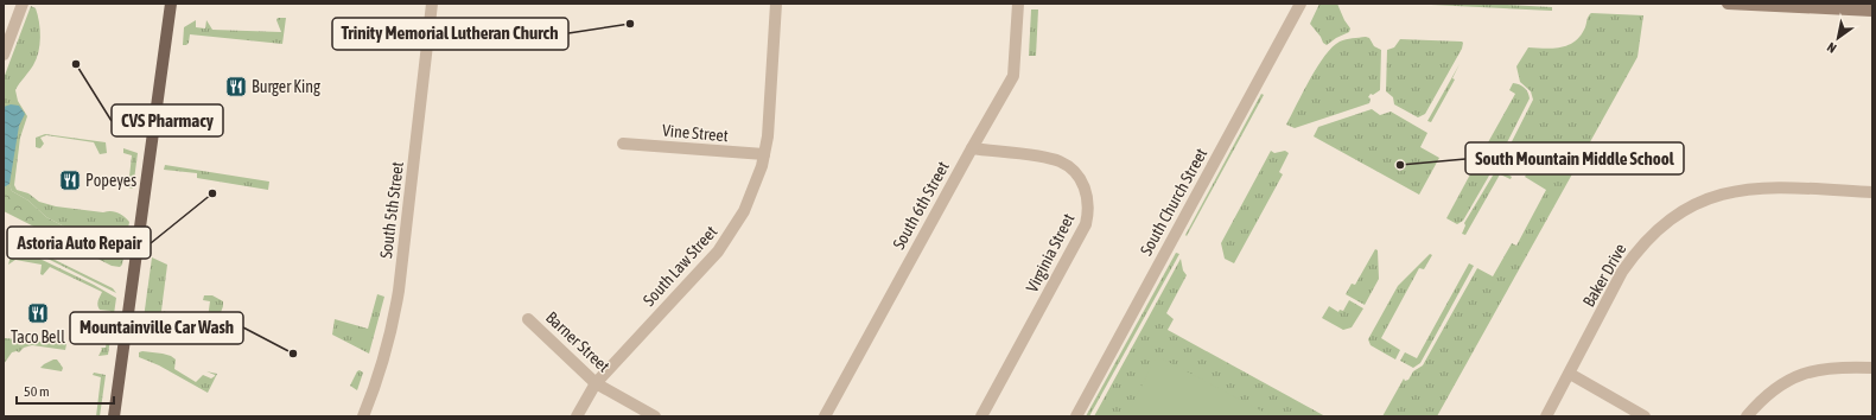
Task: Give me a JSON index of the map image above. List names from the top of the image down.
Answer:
{
  "streets": {
    "street": [
      "Vine Street",
      "South Church Street",
      "South 6th Street",
      "South 5th Street",
      "Virginia Street",
      "South Law Street",
      "Baker Drive",
      "Barner Street"
    ]
  },
  "crossings": [
    ["Vine Street", "South Law Street"],
    ["South 6th Street", "Virginia Street"],
    ["South Law Street", "Barner Street"]
  ],
  "places": {
    "other": [
      "Trinity Memorial Lutheran Church",
      "CVS Pharmacy",
      "South Mountain Middle School",
      "Astoria Auto Repair",
      "Mountainville Car Wash"
    ],
    "restaurant": ["Burger King", "Popeyes", "Taco Bell"]
  },
  "scale_bar": "50 m",
  "north": "bottom left"
}
